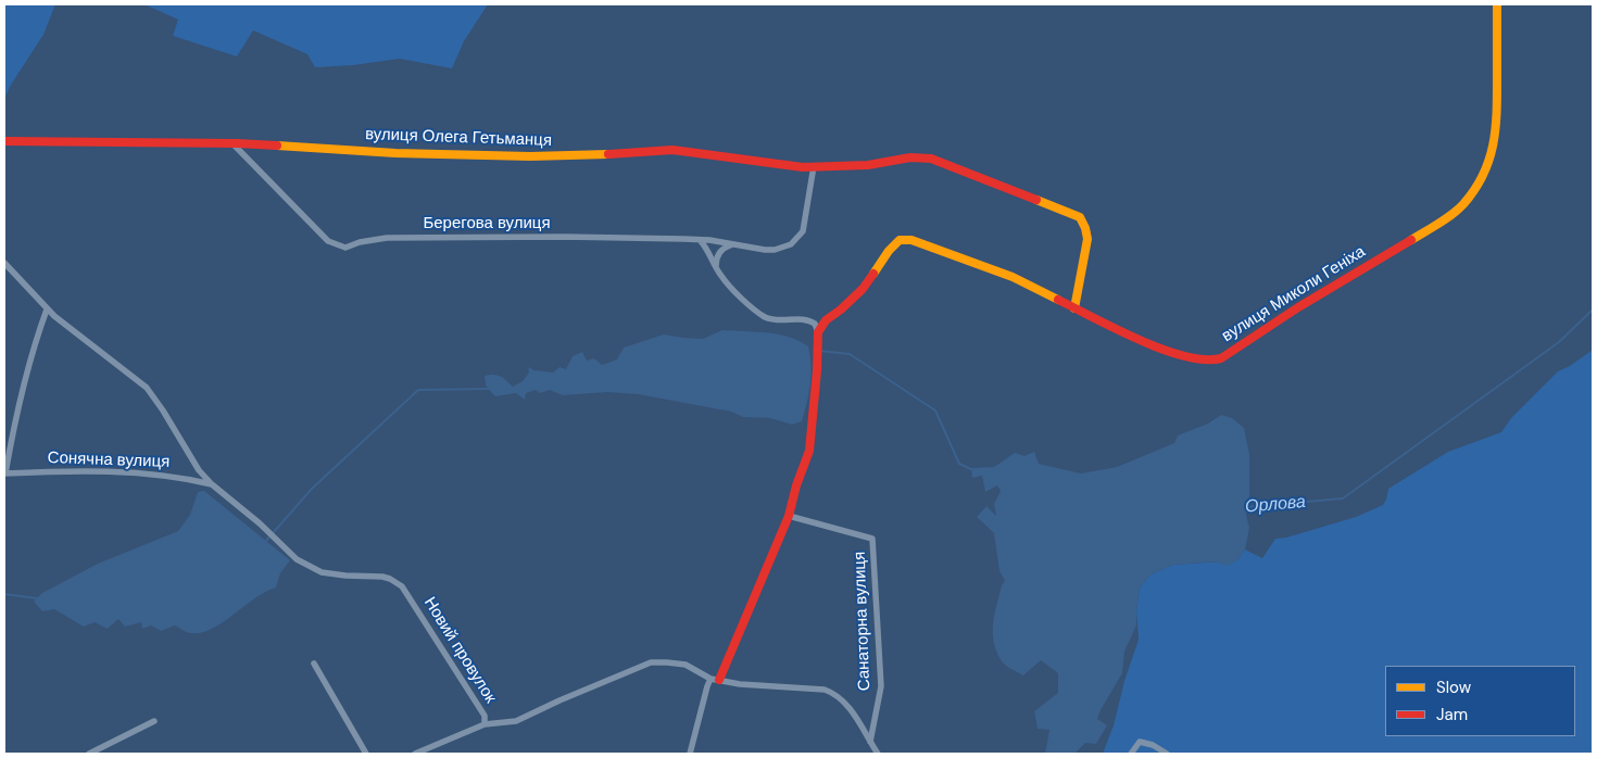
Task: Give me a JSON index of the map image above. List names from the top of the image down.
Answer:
{
  "streets": {
    "street": [
      "вулиця Олега Гетьманця",
      "Берегова вулиця",
      "вулиця Миколи Геніха",
      "Сонячна вулиця",
      "Санаторна вулиця",
      "Новий провулок"
    ]
  },
  "crossings": [
    ["вулиця Олега Гетьманця", "Берегова вулиця"],
    ["вулиця Олега Гетьманця", "вулиця Миколи Геніха"],
    ["Сонячна вулиця", "Новий провулок"]
  ],
  "water": ["Орлова"],
  "legend": ["Slow", "Jam"]
}
